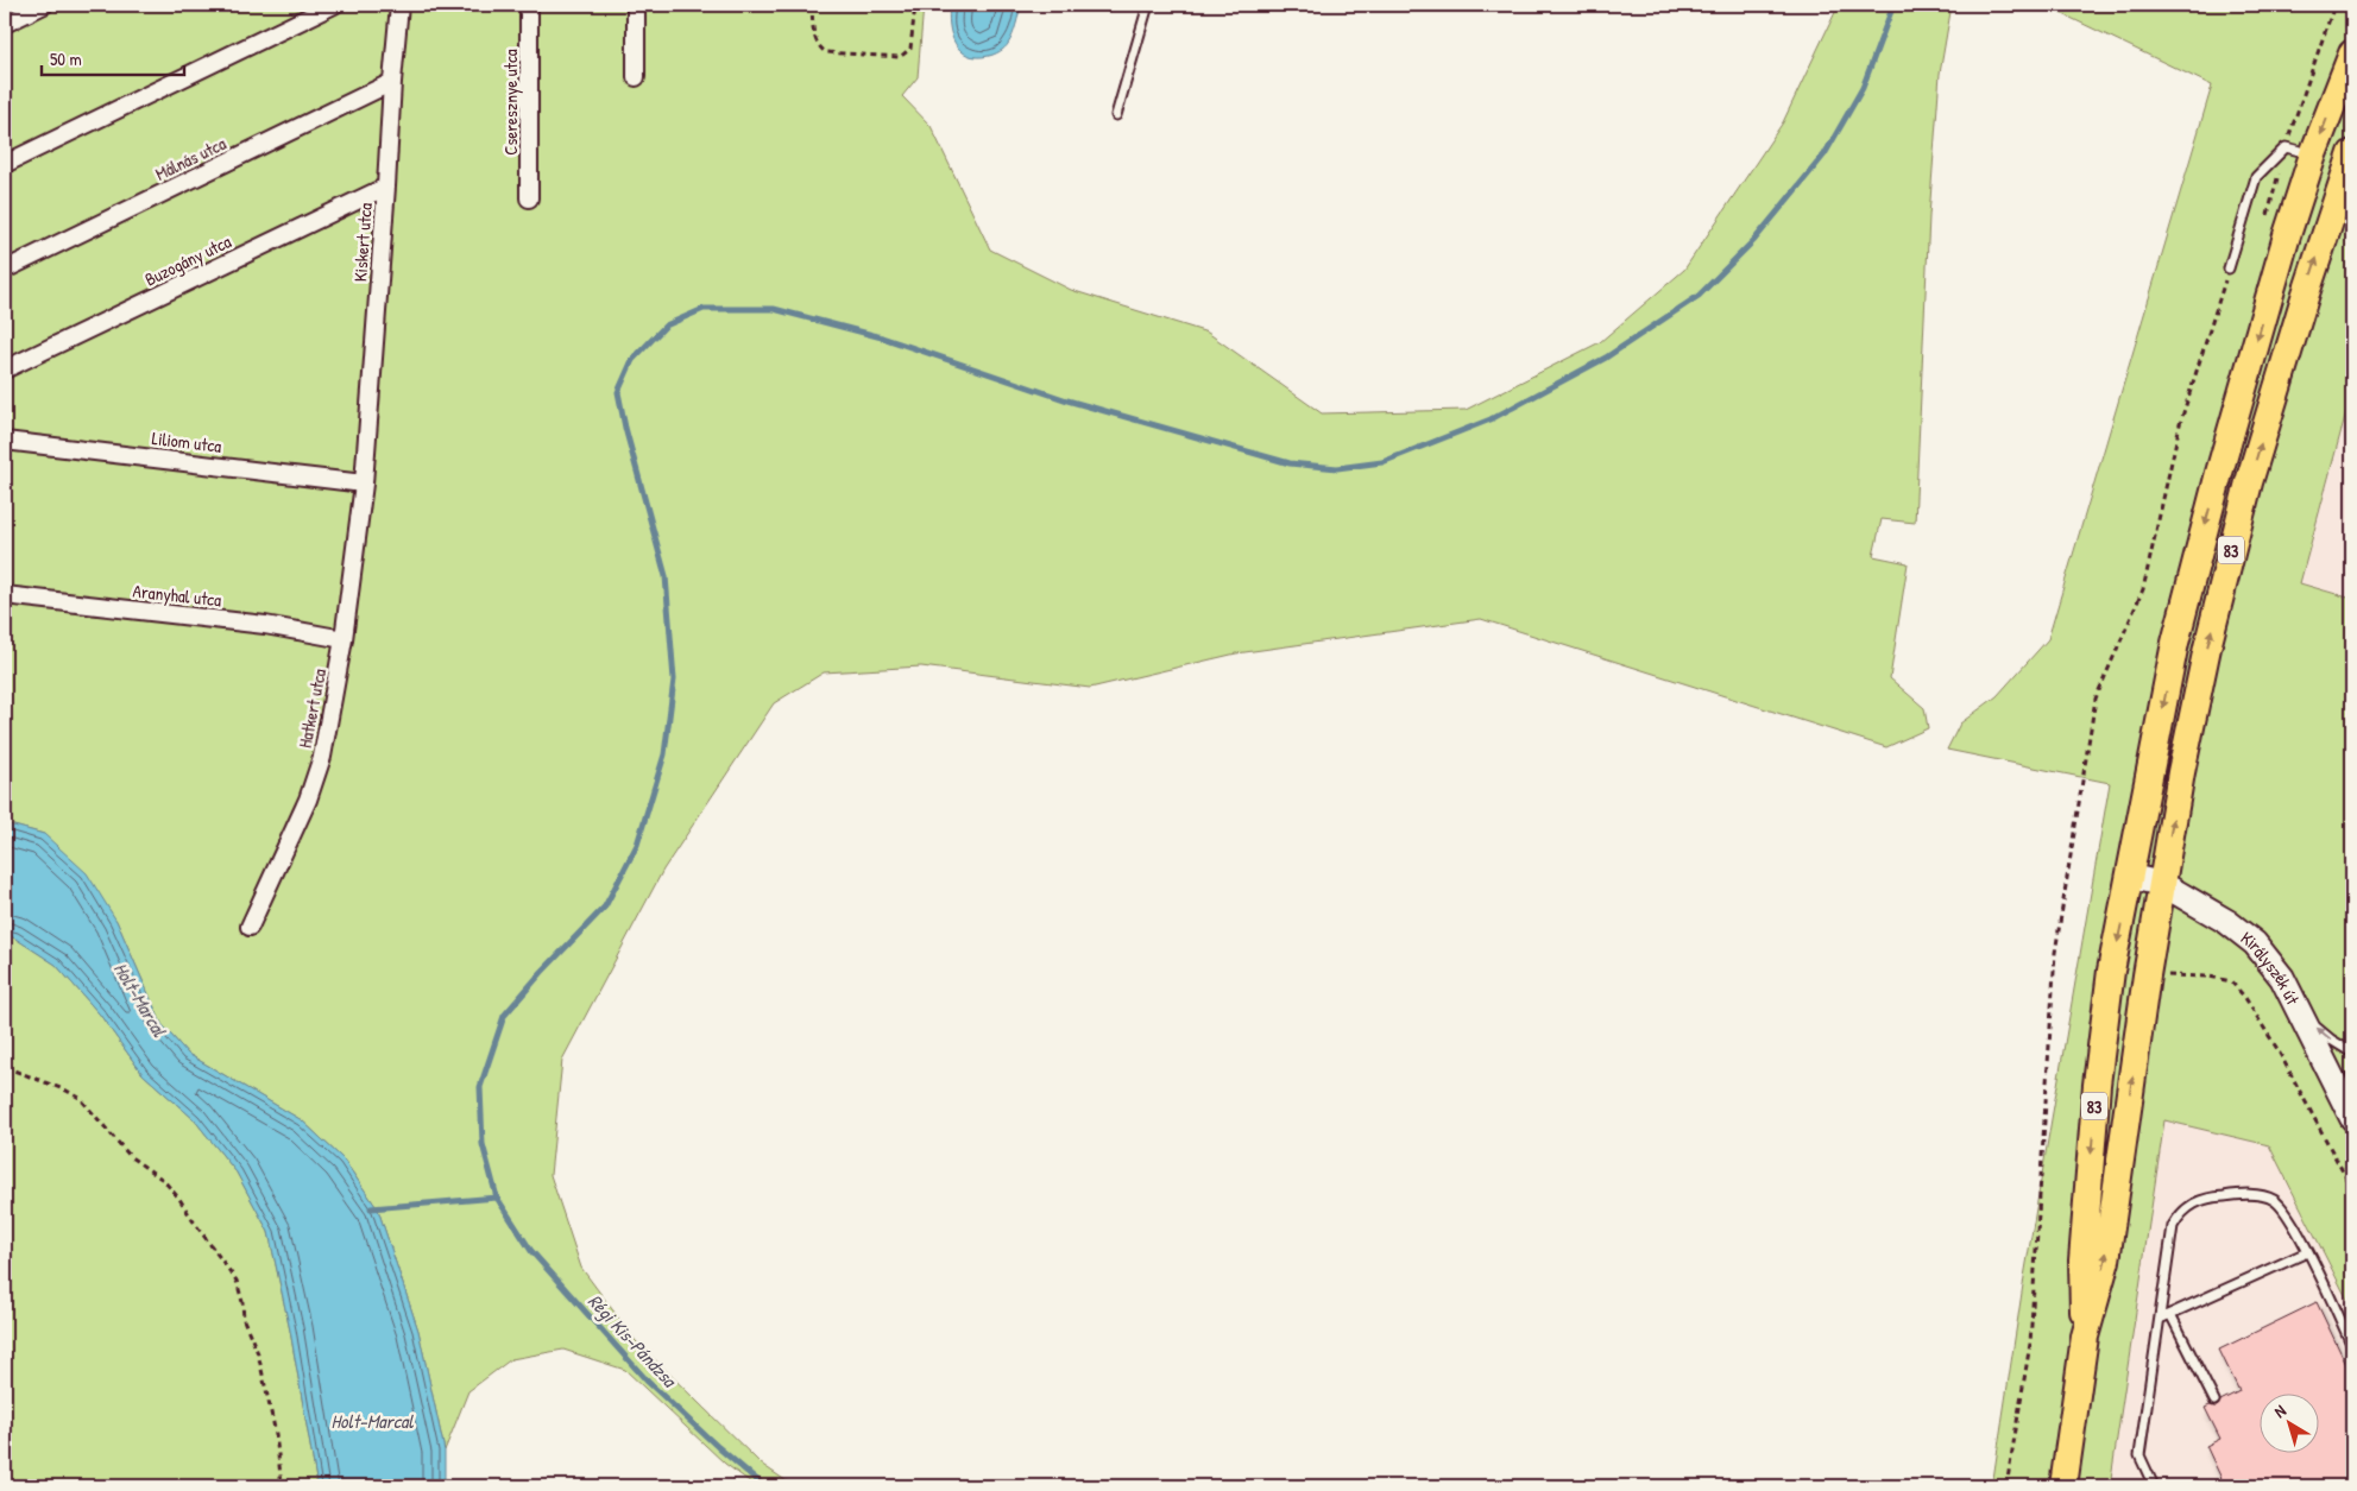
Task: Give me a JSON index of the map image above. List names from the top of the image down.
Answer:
{
  "streets": {
    "main road": ["83"],
    "street": [
      "Cseresznye utca",
      "Málnás utca",
      "Kiskert utca",
      "Buzogány utca",
      "Liliom utca",
      "Aranyhal utca",
      "Hatkert utca",
      "Királyszék út"
    ]
  },
  "crossings": [
    ["Málnás utca", "Kiskert utca"],
    ["Kiskert utca", "Buzogány utca"],
    ["Kiskert utca", "Liliom utca"],
    ["Kiskert utca", "Hatkert utca"],
    ["Liliom utca", "Hatkert utca"],
    ["83", "Királyszék út"],
    ["Aranyhal utca", "Hatkert utca"]
  ],
  "water": ["Holt-Marcal", "Régi Kis-Pándzsa"],
  "scale_bar": "50 m",
  "north": "top left"
}
